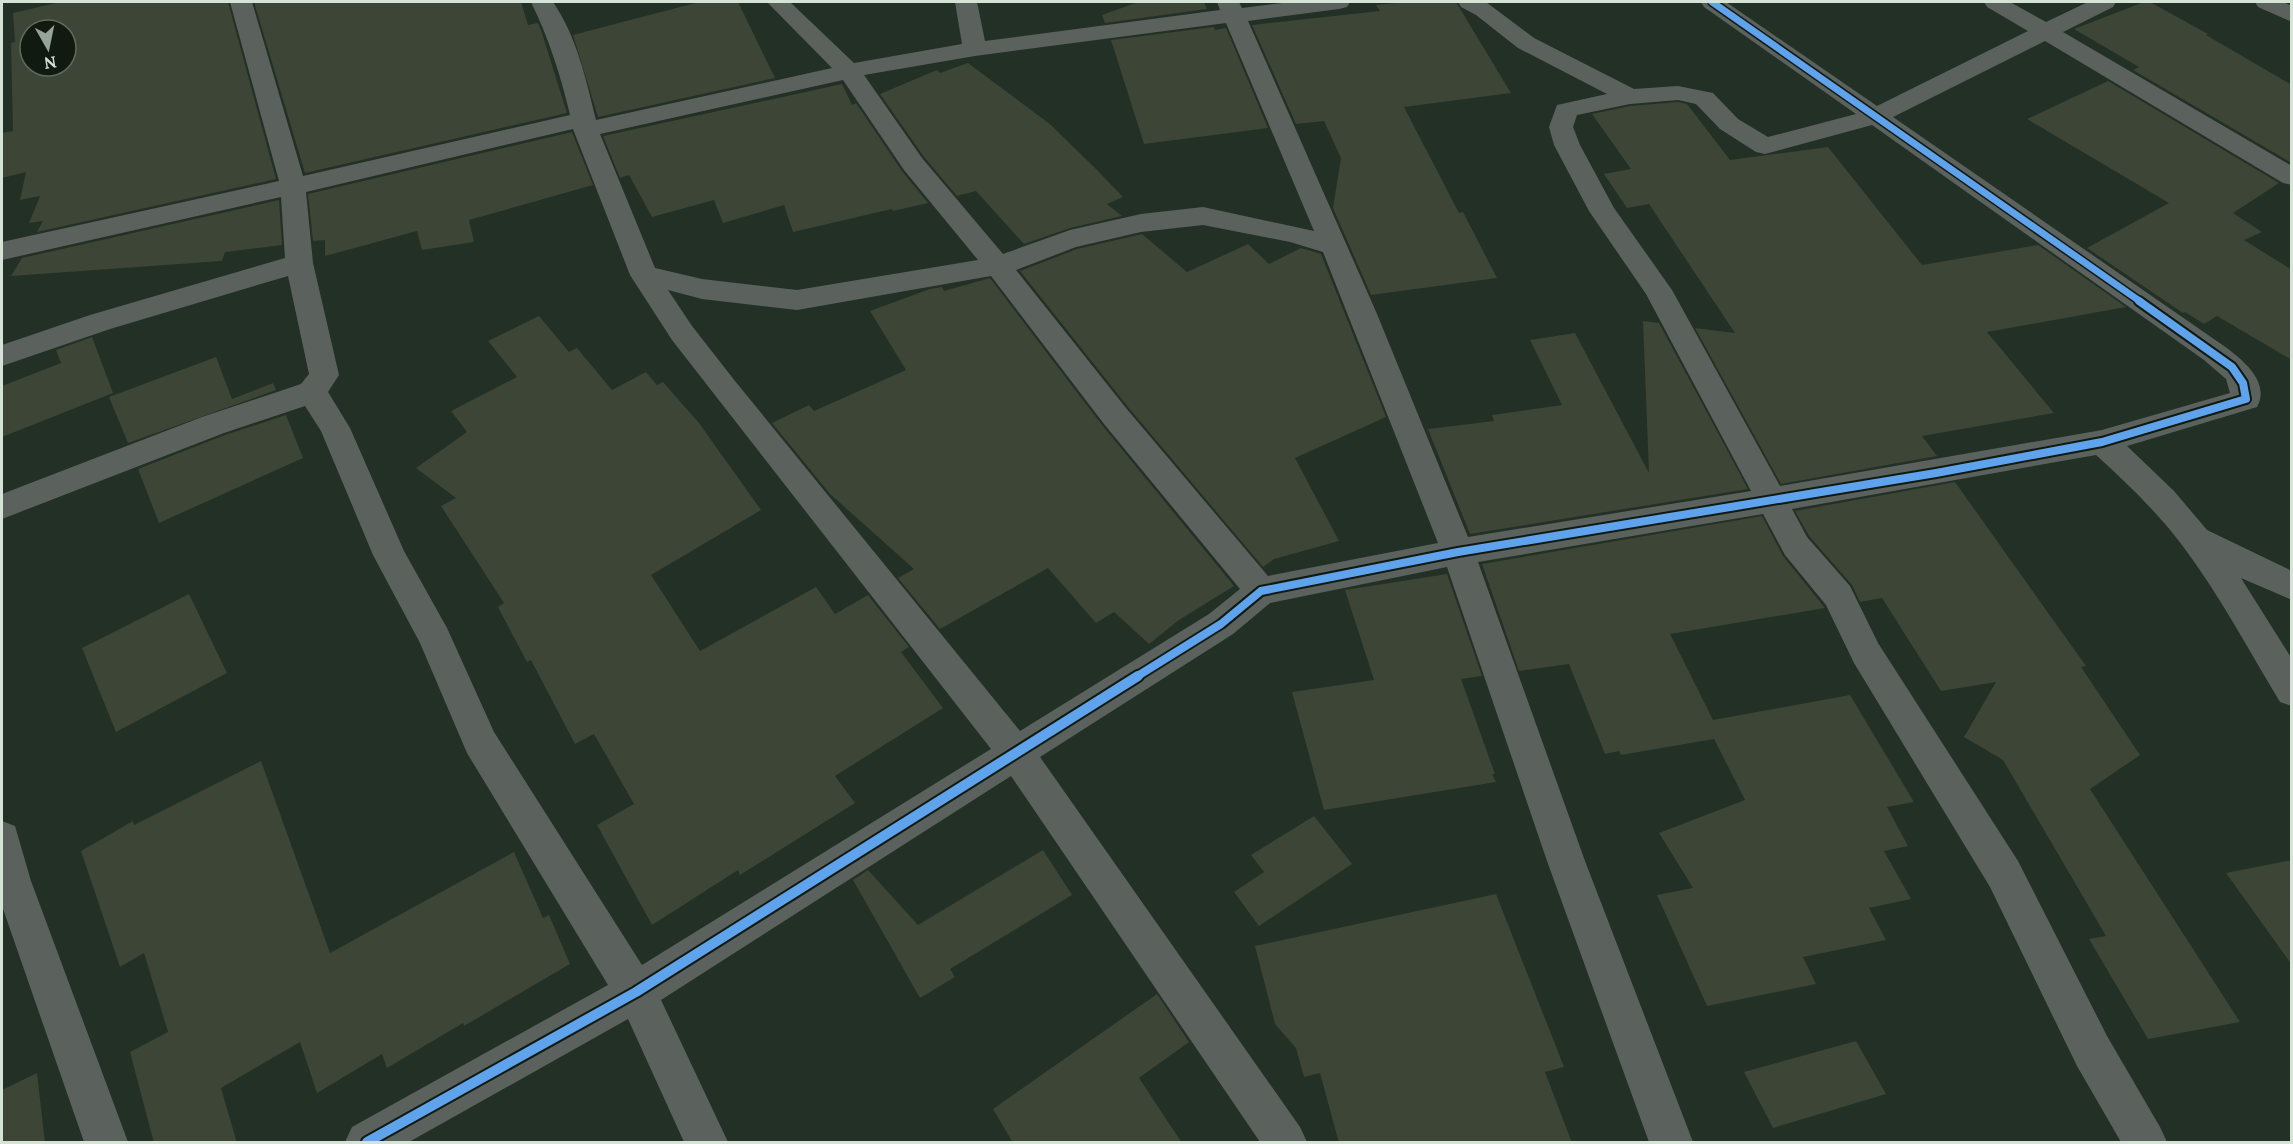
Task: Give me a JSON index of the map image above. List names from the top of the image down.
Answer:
{
  "north": "bottom"
}
